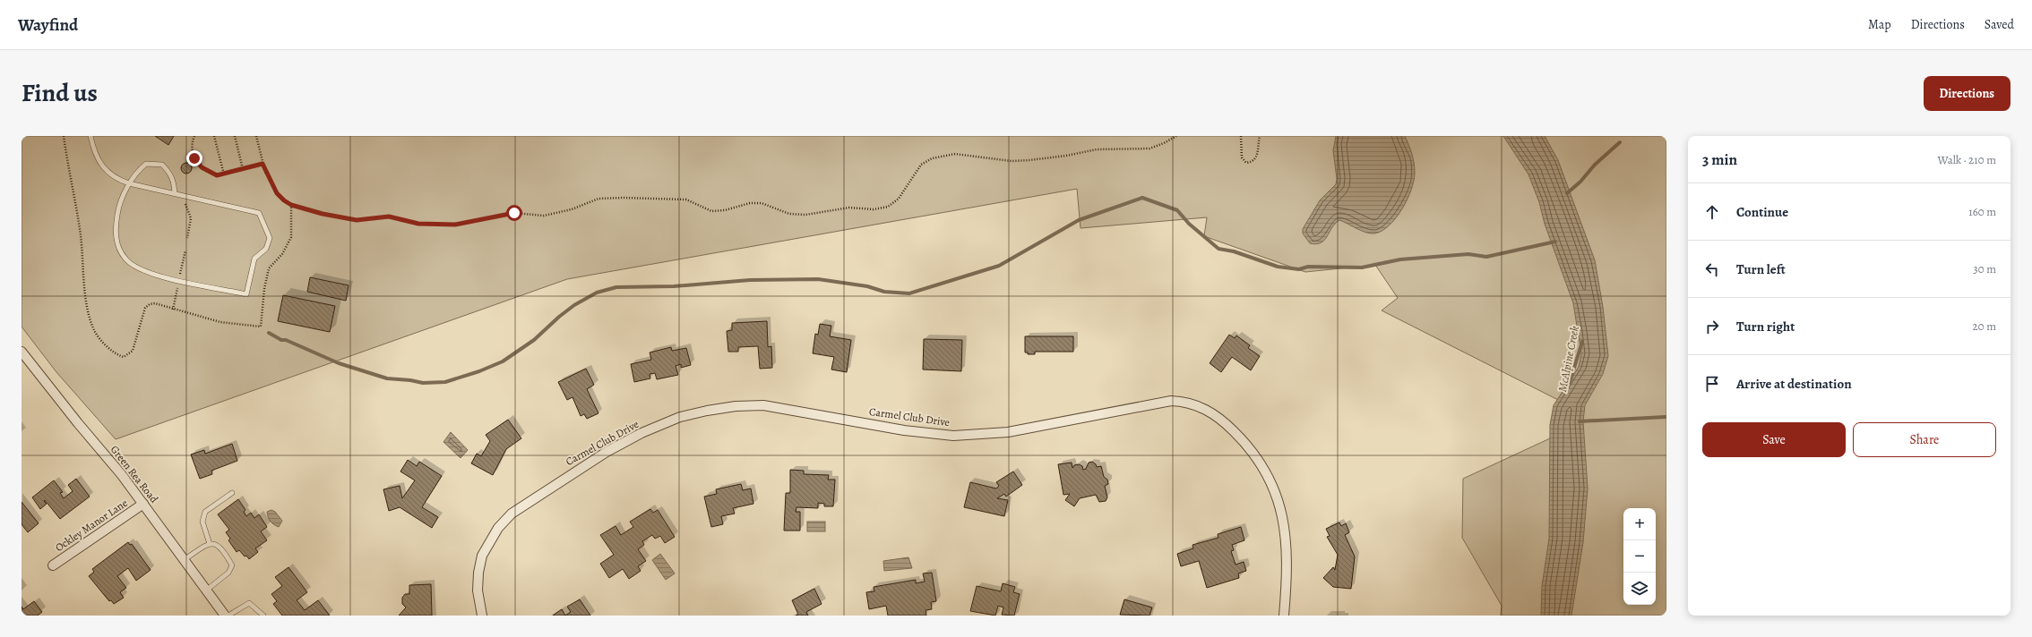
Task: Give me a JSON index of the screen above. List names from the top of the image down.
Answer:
{
  "streets": {
    "street": ["Carmel Club Drive", "Green Rea Road", "Ockley Manor Lane"]
  },
  "crossings": [
    ["Green Rea Road", "Ockley Manor Lane"]
  ],
  "water": ["McAlpine Creek"],
  "page": {
    "header": "Wayfind",
    "nav": ["Map", "Directions", "Saved"],
    "title": "Find us",
    "buttons": [
      "Directions",
      ["Save", "Share"]
    ],
    "heading": ["3 min", "Walk · 210 m"],
    "list": [
      ["Continue", "160 m"],
      ["Turn left", "30 m"],
      ["Turn right", "20 m"],
      "Arrive at destination"
    ],
    "map_buttons": ["+", "−"]
  }
}
